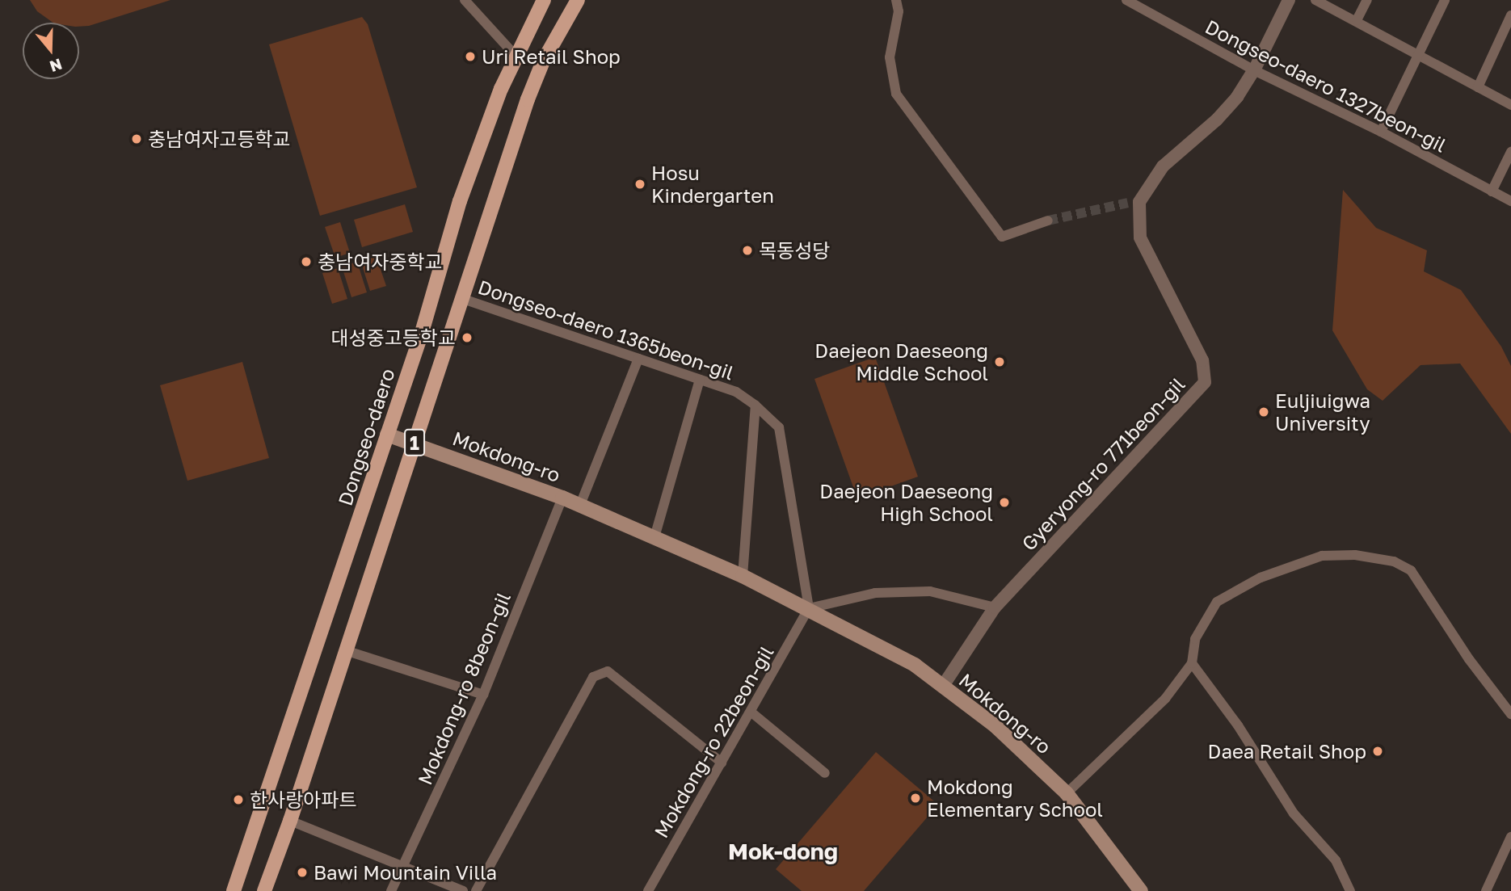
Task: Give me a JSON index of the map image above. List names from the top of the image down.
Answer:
{
  "streets": {
    "main road": ["Dongseo-daero", "1", "Mokdong-ro"],
    "street": [
      "Dongseo-daero 1327beon-gil",
      "Dongseo-daero 1365beon-gil",
      "Gyeryong-ro 771beon-gil",
      "Mokdong-ro 8beon-gil",
      "Mokdong-ro 22beon-gil"
    ]
  },
  "crossings": [
    ["Dongseo-daero 1327beon-gil", "Gyeryong-ro 771beon-gil"],
    ["Dongseo-daero 1365beon-gil", "1"],
    ["Dongseo-daero 1365beon-gil", "Mokdong-ro"],
    ["Dongseo-daero 1365beon-gil", "Mokdong-ro 22beon-gil"],
    ["Dongseo-daero", "Mokdong-ro"],
    ["1", "Mokdong-ro"],
    ["Mokdong-ro", "Gyeryong-ro 771beon-gil"],
    ["Mokdong-ro", "Mokdong-ro 8beon-gil"],
    ["Mokdong-ro", "Mokdong-ro 22beon-gil"]
  ],
  "districts": ["Mok-dong"],
  "places": [
    "Uri Retail Shop",
    "충남여자고등학교",
    "Hosu Kindergarten",
    "목동성당",
    "충남여자중학교",
    "대성중고등학교",
    "Daejeon Daeseong Middle School",
    "Euljiuigwa University",
    "Daejeon Daeseong High School",
    "Daea Retail Shop",
    "Mokdong Elementary School",
    "한사랑아파트",
    "Bawi Mountain Villa"
  ],
  "north": "bottom"
}
